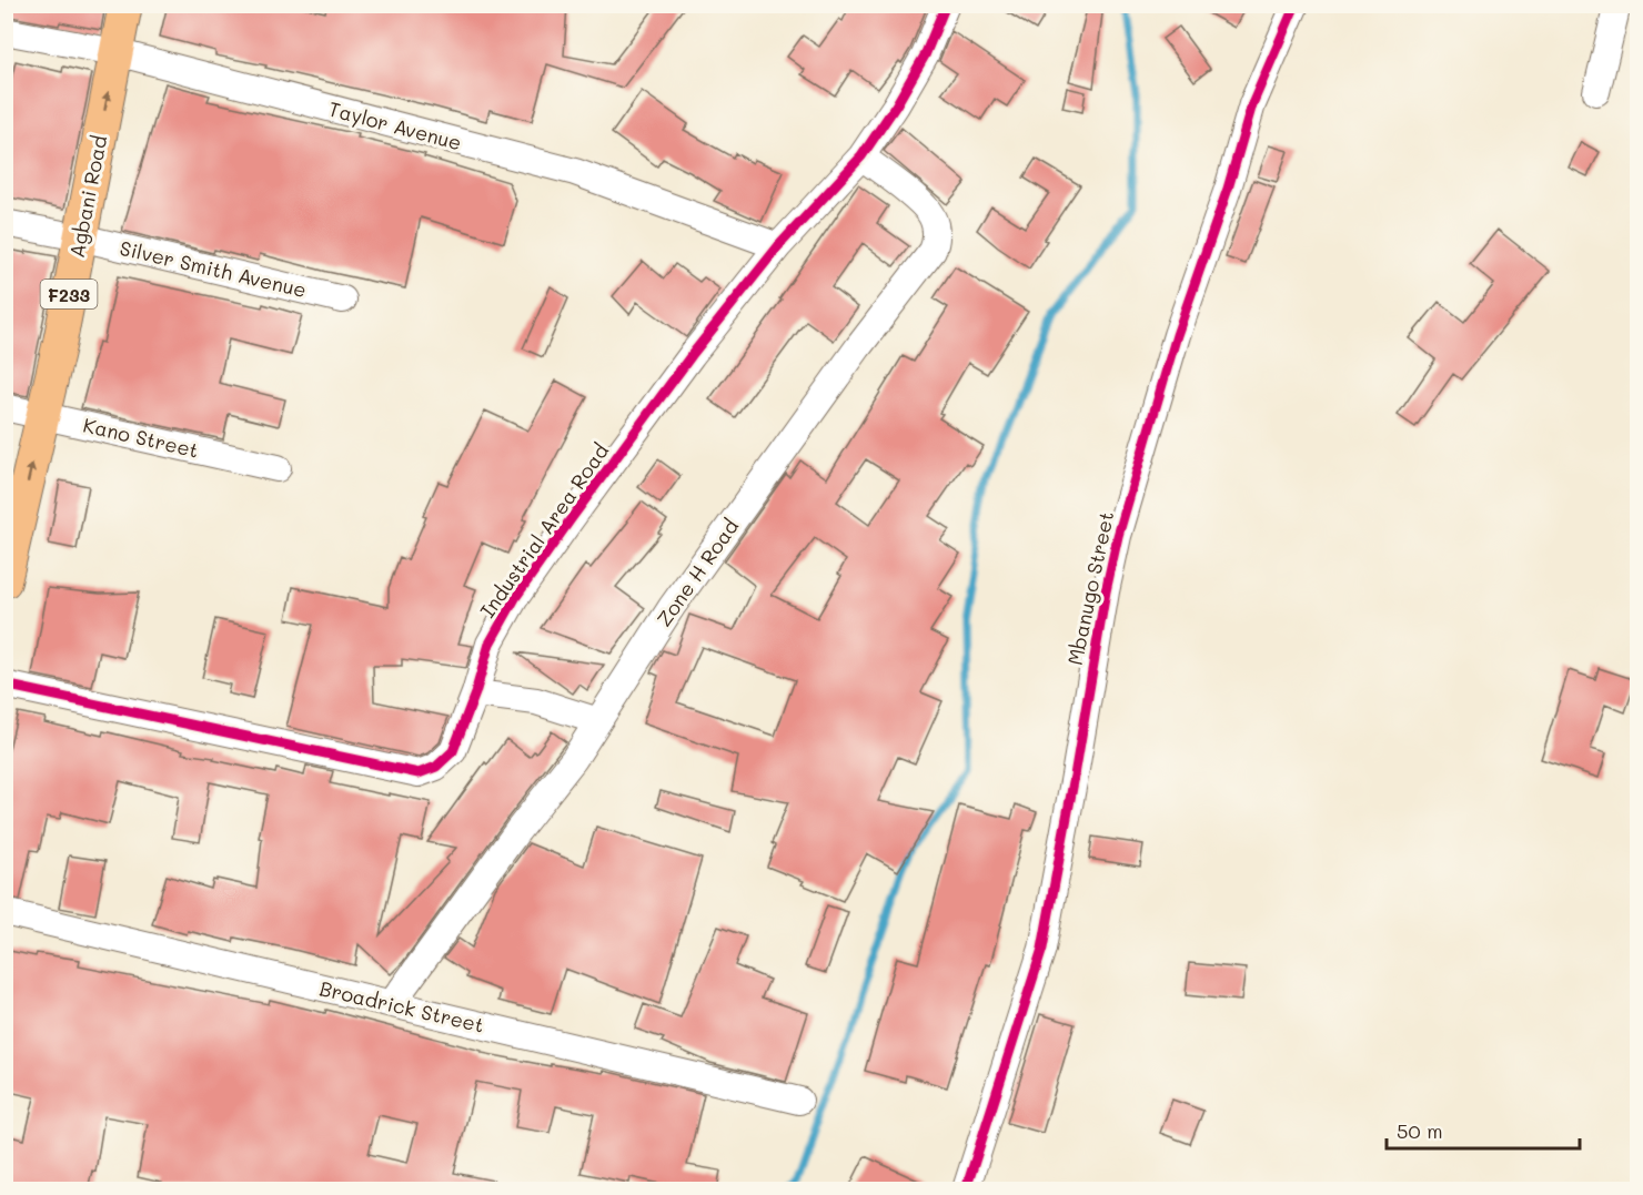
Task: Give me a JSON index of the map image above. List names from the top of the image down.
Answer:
{
  "streets": {
    "main road": ["Agbani Road", "F233"],
    "street": [
      "Taylor Avenue",
      "Silver Smith Avenue",
      "Kano Street",
      "Industrial Area Road",
      "Zone H Road",
      "Mbanugo Street",
      "Broadrick Street"
    ]
  },
  "crossings": [
    ["Taylor Avenue", "Agbani Road"],
    ["Taylor Avenue", "Industrial Area Road"],
    ["Agbani Road", "Silver Smith Avenue"],
    ["Agbani Road", "Kano Street"],
    ["Industrial Area Road", "Zone H Road"],
    ["Zone H Road", "Broadrick Street"]
  ],
  "one_way": ["Agbani Road"],
  "scale_bar": "50 m"
}
